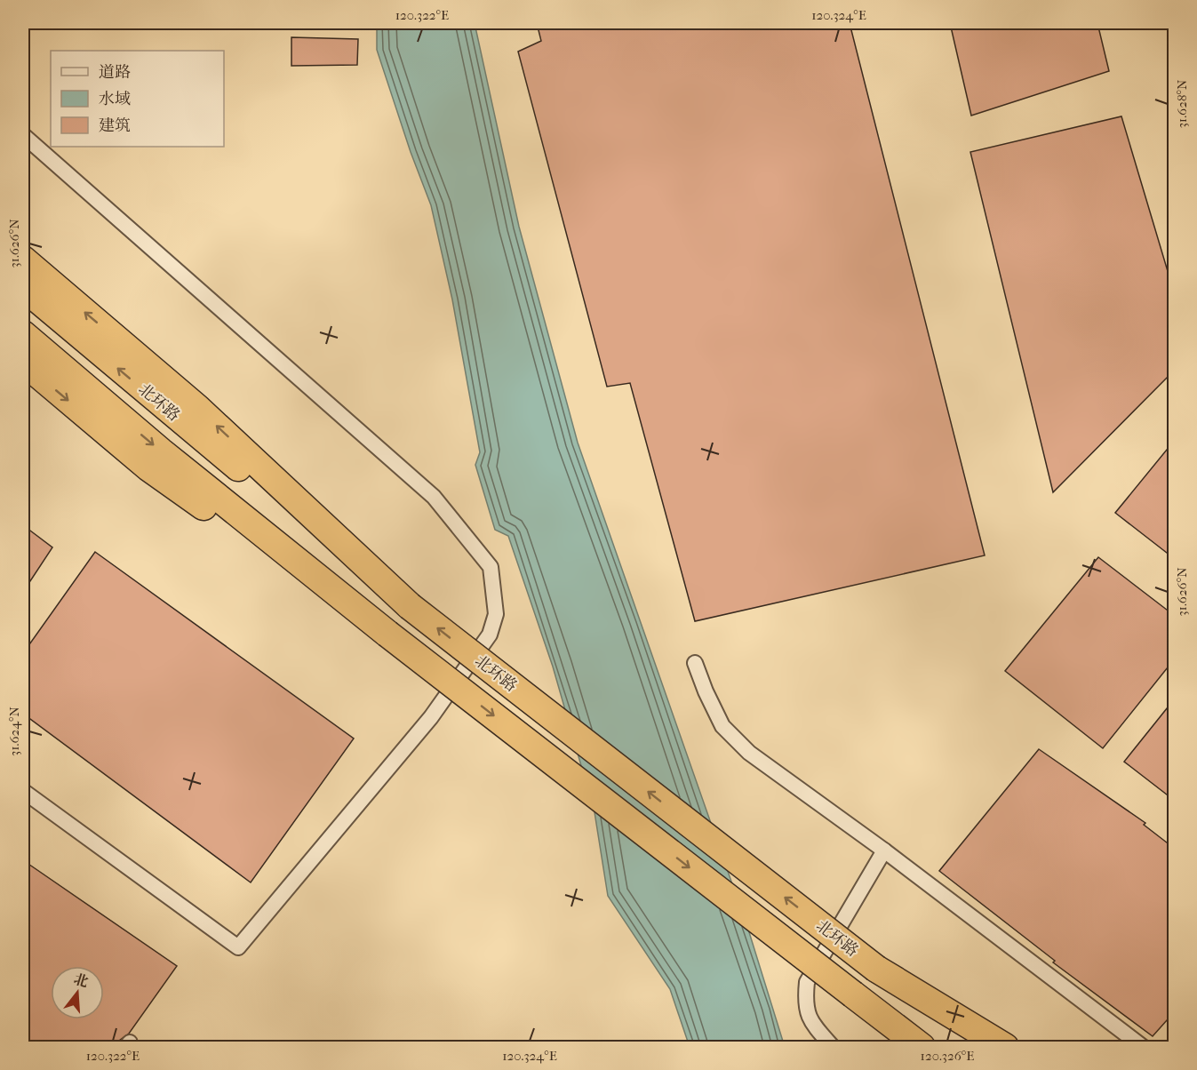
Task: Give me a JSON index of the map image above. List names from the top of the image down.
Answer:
{
  "streets": {
    "highway": ["北环路"]
  },
  "legend": ["道路", "水域", "建筑"],
  "north": "top",
  "coordinates": [
    "120.322°E",
    "120.324°E",
    "31.628°N",
    "31.626°N",
    "31.624°N",
    "120.326°E"
  ]
}
